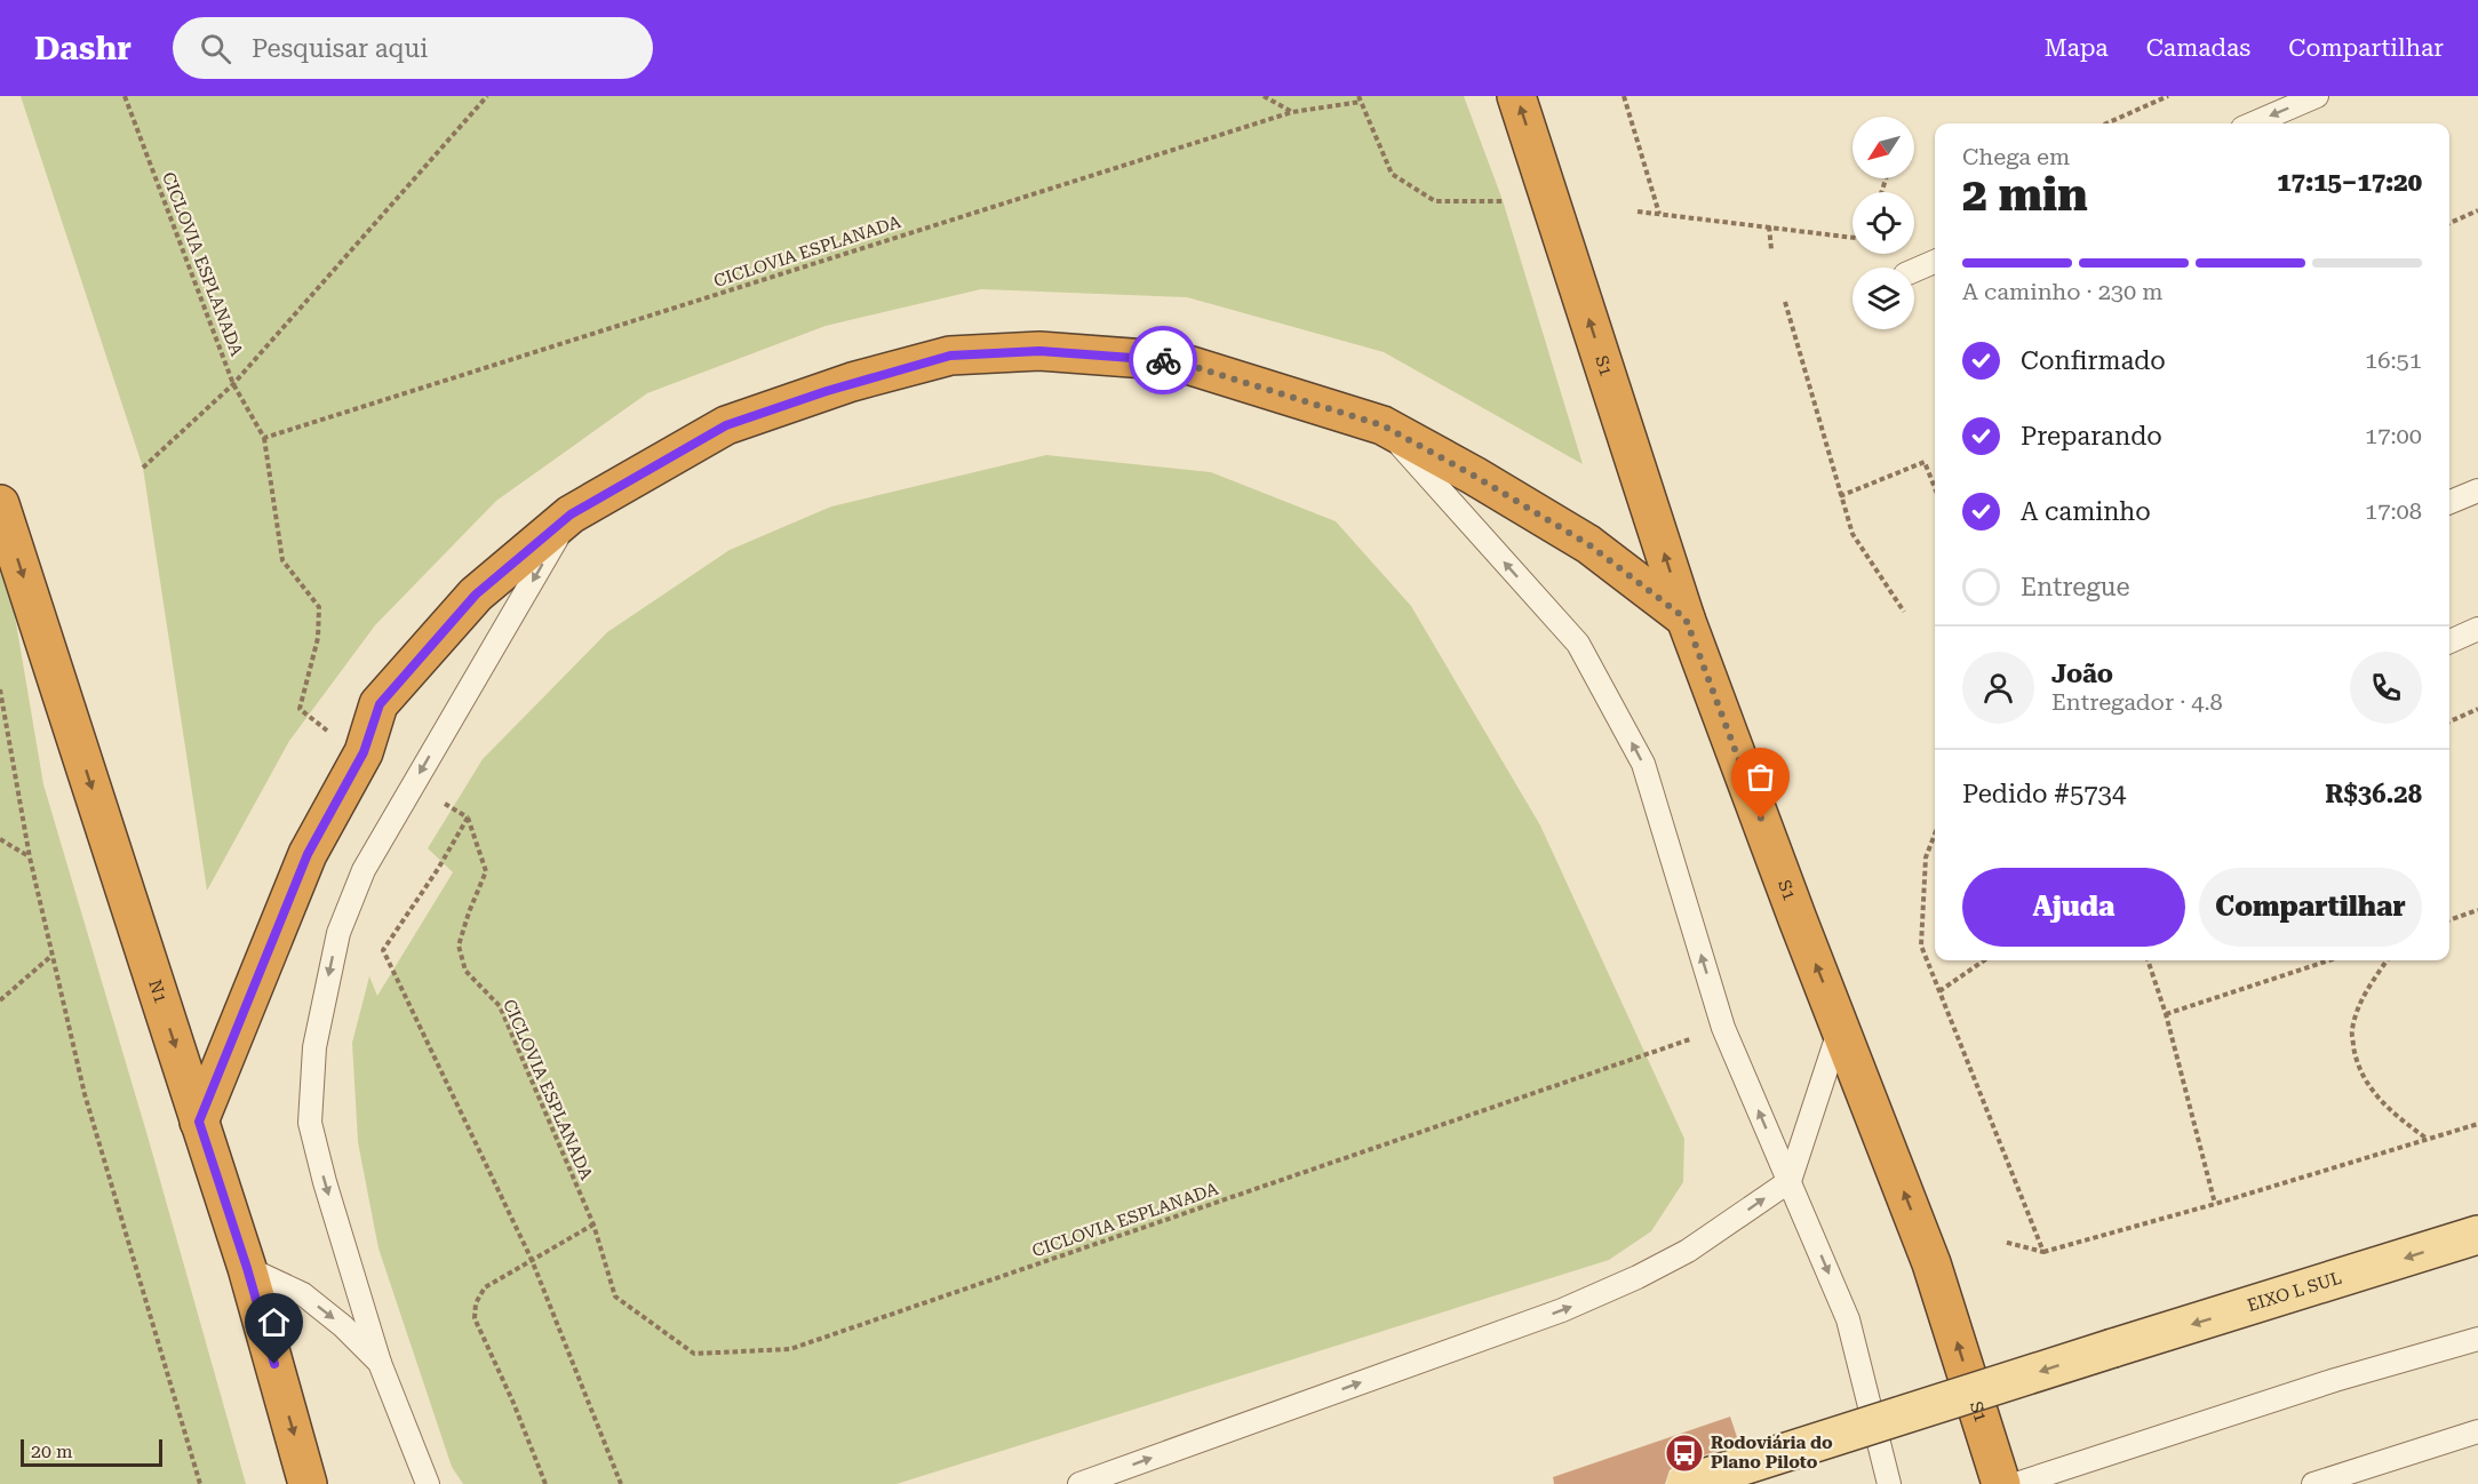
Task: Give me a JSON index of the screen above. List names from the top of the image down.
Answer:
{
  "streets": {
    "highway": ["S1", "N1"],
    "main road": ["EIXO L SUL"],
    "path": ["CICLOVIA ESPLANADA"]
  },
  "crossings": [
    ["CICLOVIA ESPLANADA", "S1"]
  ],
  "one_way": ["S1", "N1", "EIXO L SUL"],
  "places": {
    "bus stop": ["Rodoviária do Plano Piloto"]
  },
  "scale_bar": "20 m",
  "north": "bottom left",
  "page": {
    "header": "Dashr",
    "search": "Pesquisar aqui",
    "nav": ["Mapa", "Camadas", "Compartilhar"],
    "heading": ["2 min", "Chega em", "17:15–17:20"],
    "panel": [
      "João",
      "Entregador · 4.8",
      "Pedido #5734",
      "R$36.28"
    ],
    "bar": "A caminho · 230 m",
    "list": [
      ["Confirmado", "16:51"],
      ["Preparando", "17:00"],
      ["A caminho", "17:08"],
      "Entregue"
    ],
    "buttons": ["Ajuda", "Compartilhar"],
    "scale": "20 m"
  }
}
